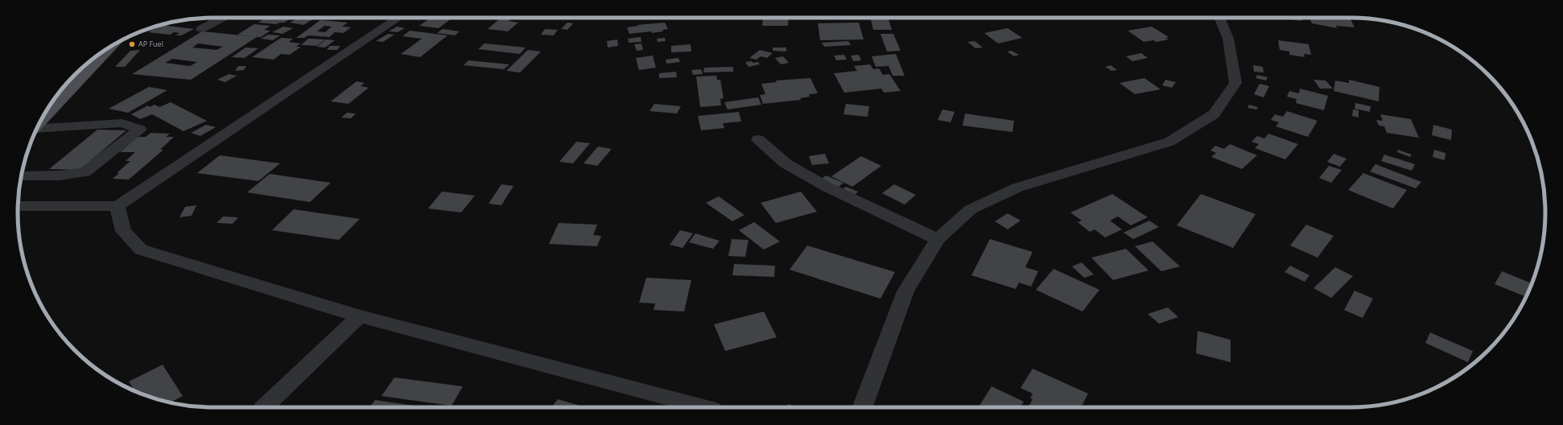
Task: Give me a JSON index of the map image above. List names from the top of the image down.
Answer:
{
  "places": ["AP Fuel"]
}
